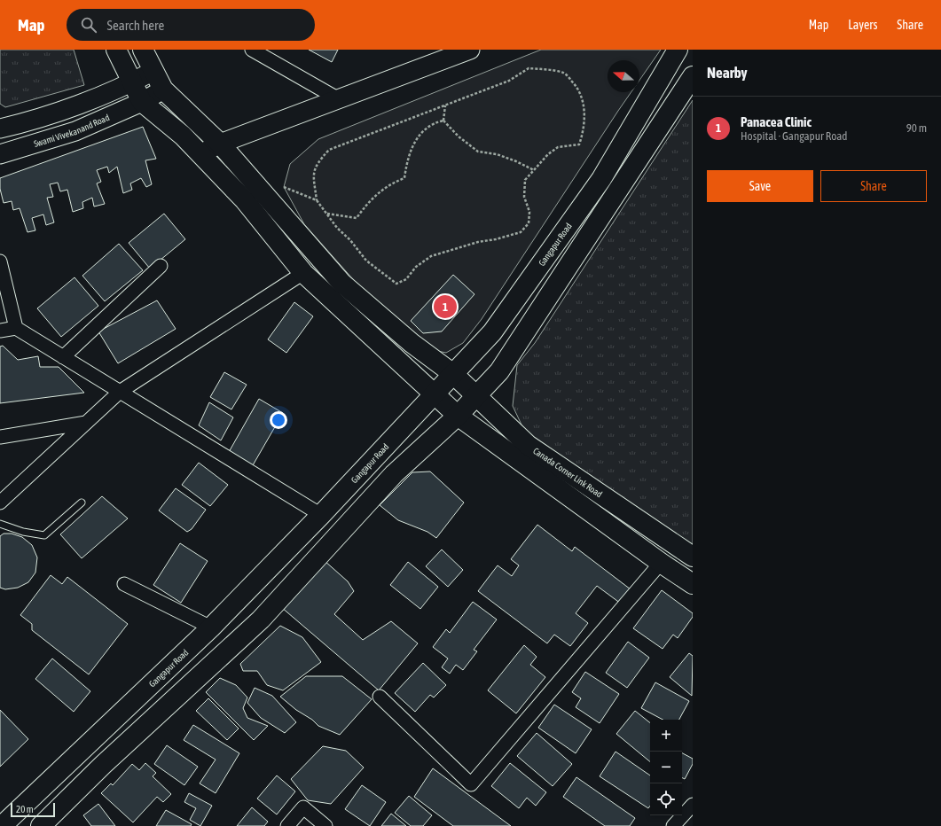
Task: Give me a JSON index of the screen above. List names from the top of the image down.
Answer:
{
  "streets": {
    "main road": ["Swami Vivekanand Road", "Gangapur Road", "Canada Corner Link Road"]
  },
  "crossings": [
    ["Swami Vivekanand Road", "Canada Corner Link Road"],
    ["Gangapur Road", "Canada Corner Link Road"]
  ],
  "scale_bar": "20 m",
  "north": "left",
  "page": {
    "header": "Map",
    "search": "Search here",
    "nav": ["Map", "Layers", "Share"],
    "heading": "Nearby",
    "list": [
      {
        "mark": "1",
        "name": "Panacea Clinic",
        "note": "Hospital · Gangapur Road",
        "value": "90 m"
      }
    ],
    "buttons": ["Save", "Share"],
    "pins": "1",
    "map_buttons": ["+", "−"],
    "scale": "20 m"
  }
}
